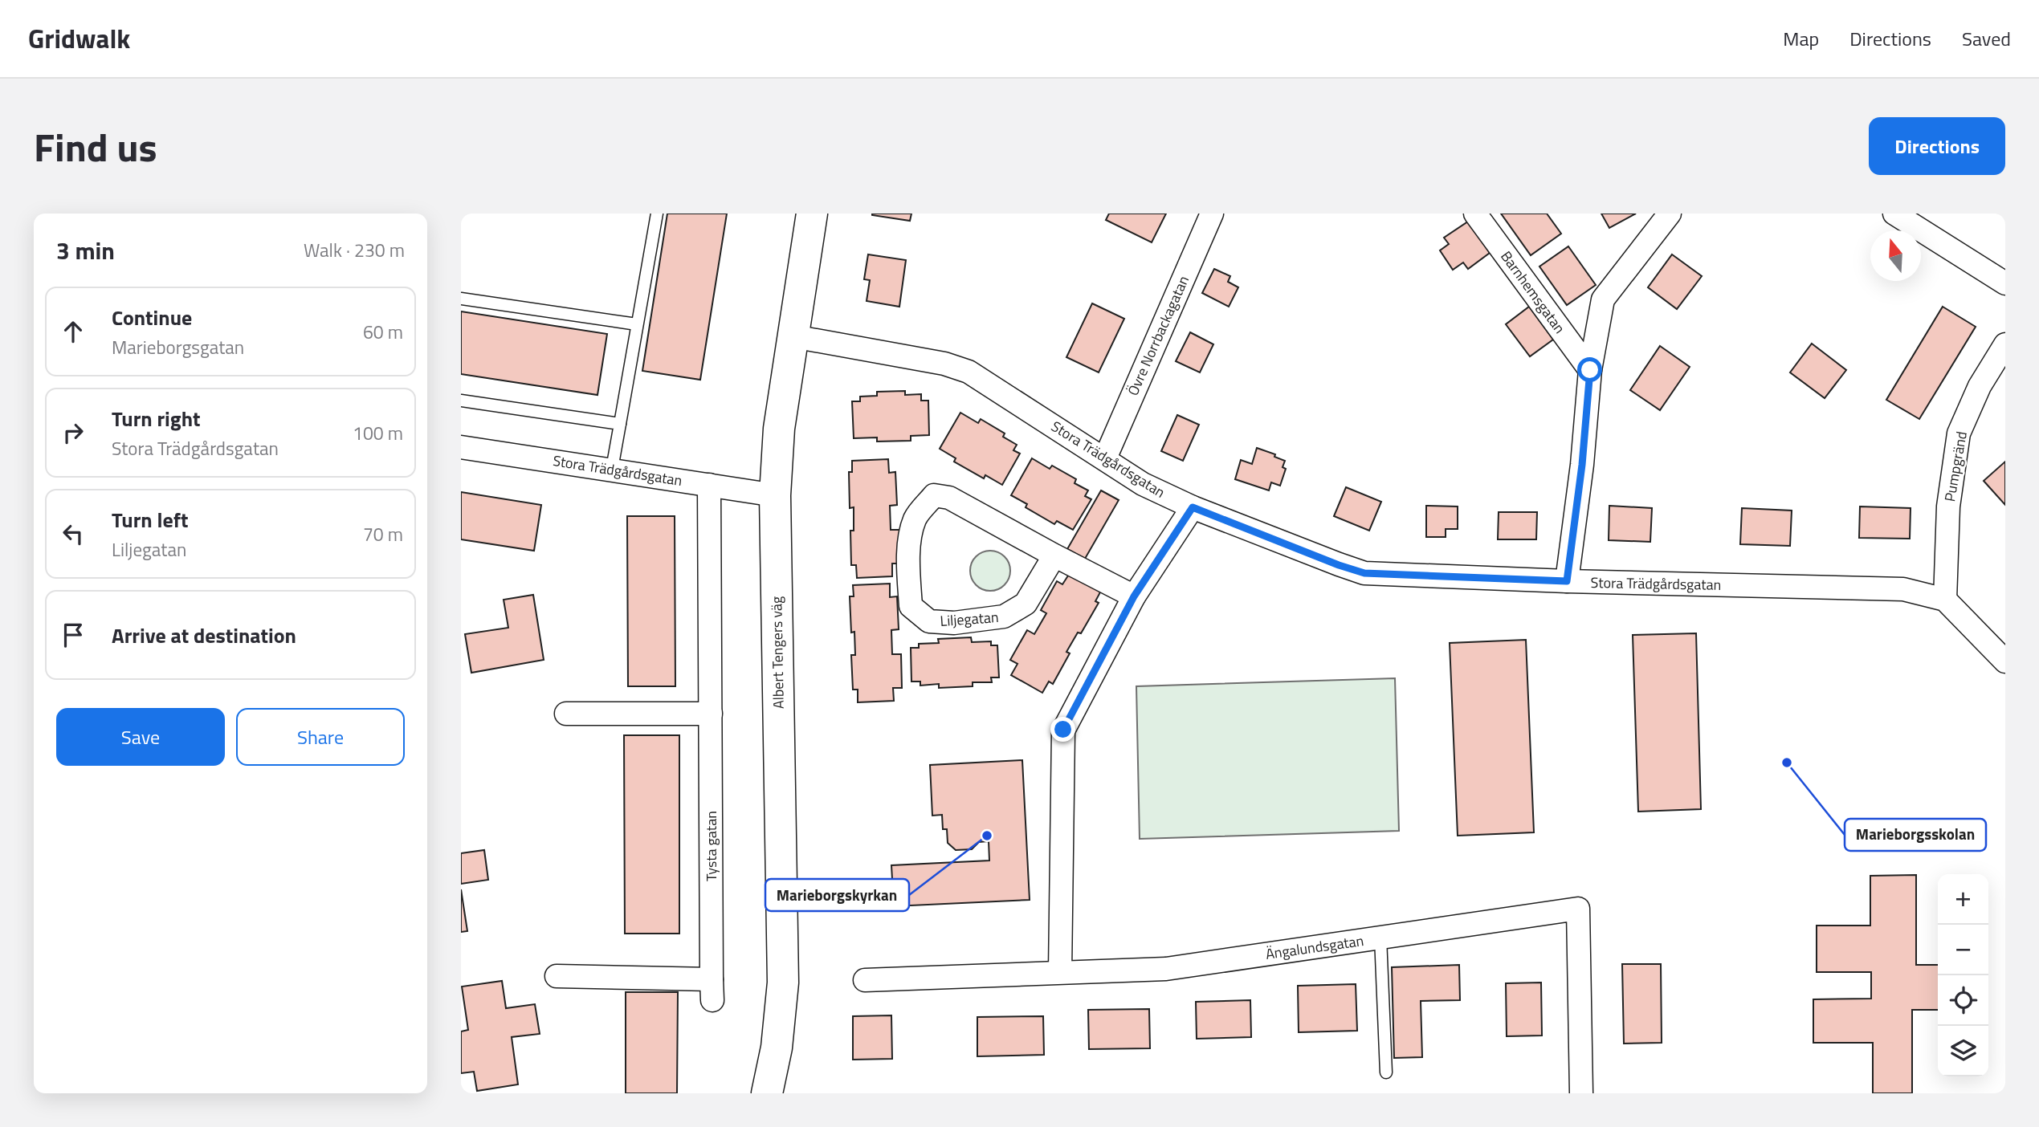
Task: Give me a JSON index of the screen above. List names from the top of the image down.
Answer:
{
  "streets": {
    "street": [
      "Barnhemsgatan",
      "Övre Norrbackagatan",
      "Stora Trädgårdsgatan",
      "Pumpgränd",
      "Liljegatan",
      "Albert Tengers väg",
      "Tysta gatan",
      "Ängalundsgatan"
    ]
  },
  "crossings": [
    ["Övre Norrbackagatan", "Stora Trädgårdsgatan"],
    ["Stora Trädgårdsgatan", "Pumpgränd"],
    ["Stora Trädgårdsgatan", "Albert Tengers väg"],
    ["Stora Trädgårdsgatan", "Tysta gatan"]
  ],
  "places": ["Marieborgsskolan", "Marieborgskyrkan"],
  "north": "top",
  "page": {
    "header": "Gridwalk",
    "nav": ["Map", "Directions", "Saved"],
    "title": "Find us",
    "buttons": [
      "Directions",
      ["Save", "Share"]
    ],
    "heading": ["3 min", "Walk · 230 m"],
    "list": [
      ["Continue", "Marieborgsgatan", "60 m"],
      ["Turn right", "Stora Trädgårdsgatan", "100 m"],
      ["Turn left", "Liljegatan", "70 m"],
      "Arrive at destination"
    ],
    "map_buttons": ["+", "−"]
  }
}
